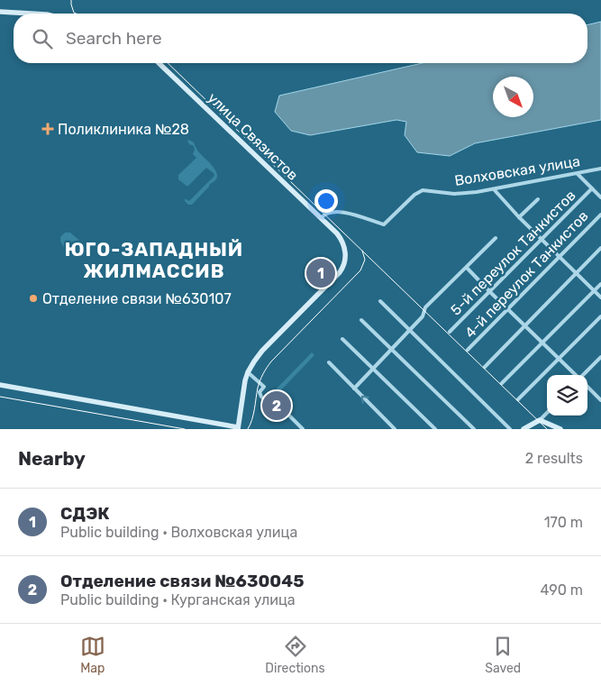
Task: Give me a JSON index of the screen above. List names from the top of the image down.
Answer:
{
  "streets": {
    "main road": ["улица Связистов"],
    "street": ["Волховская улица", "5-й переулок Танкистов", "4-й переулок Танкистов"]
  },
  "crossings": [
    ["улица Связистов", "Волховская улица"]
  ],
  "districts": ["ЮГО-ЗАПАДНЫЙ ЖИЛМАССИВ"],
  "places": {
    "health": ["Поликлиника №28"],
    "other": ["Отделение связи №630107"]
  },
  "north": "bottom right",
  "page": {
    "search": "Search here",
    "pins": ["1", "2"],
    "heading": ["Nearby", "2 results"],
    "list": [
      {
        "mark": "1",
        "name": "СДЭК",
        "note": "Public building · Волховская улица",
        "value": "170 m"
      },
      {
        "mark": "2",
        "name": "Отделение связи №630045",
        "note": "Public building · Курганская улица",
        "value": "490 m"
      }
    ],
    "nav": ["Map", "Directions", "Saved"]
  }
}
